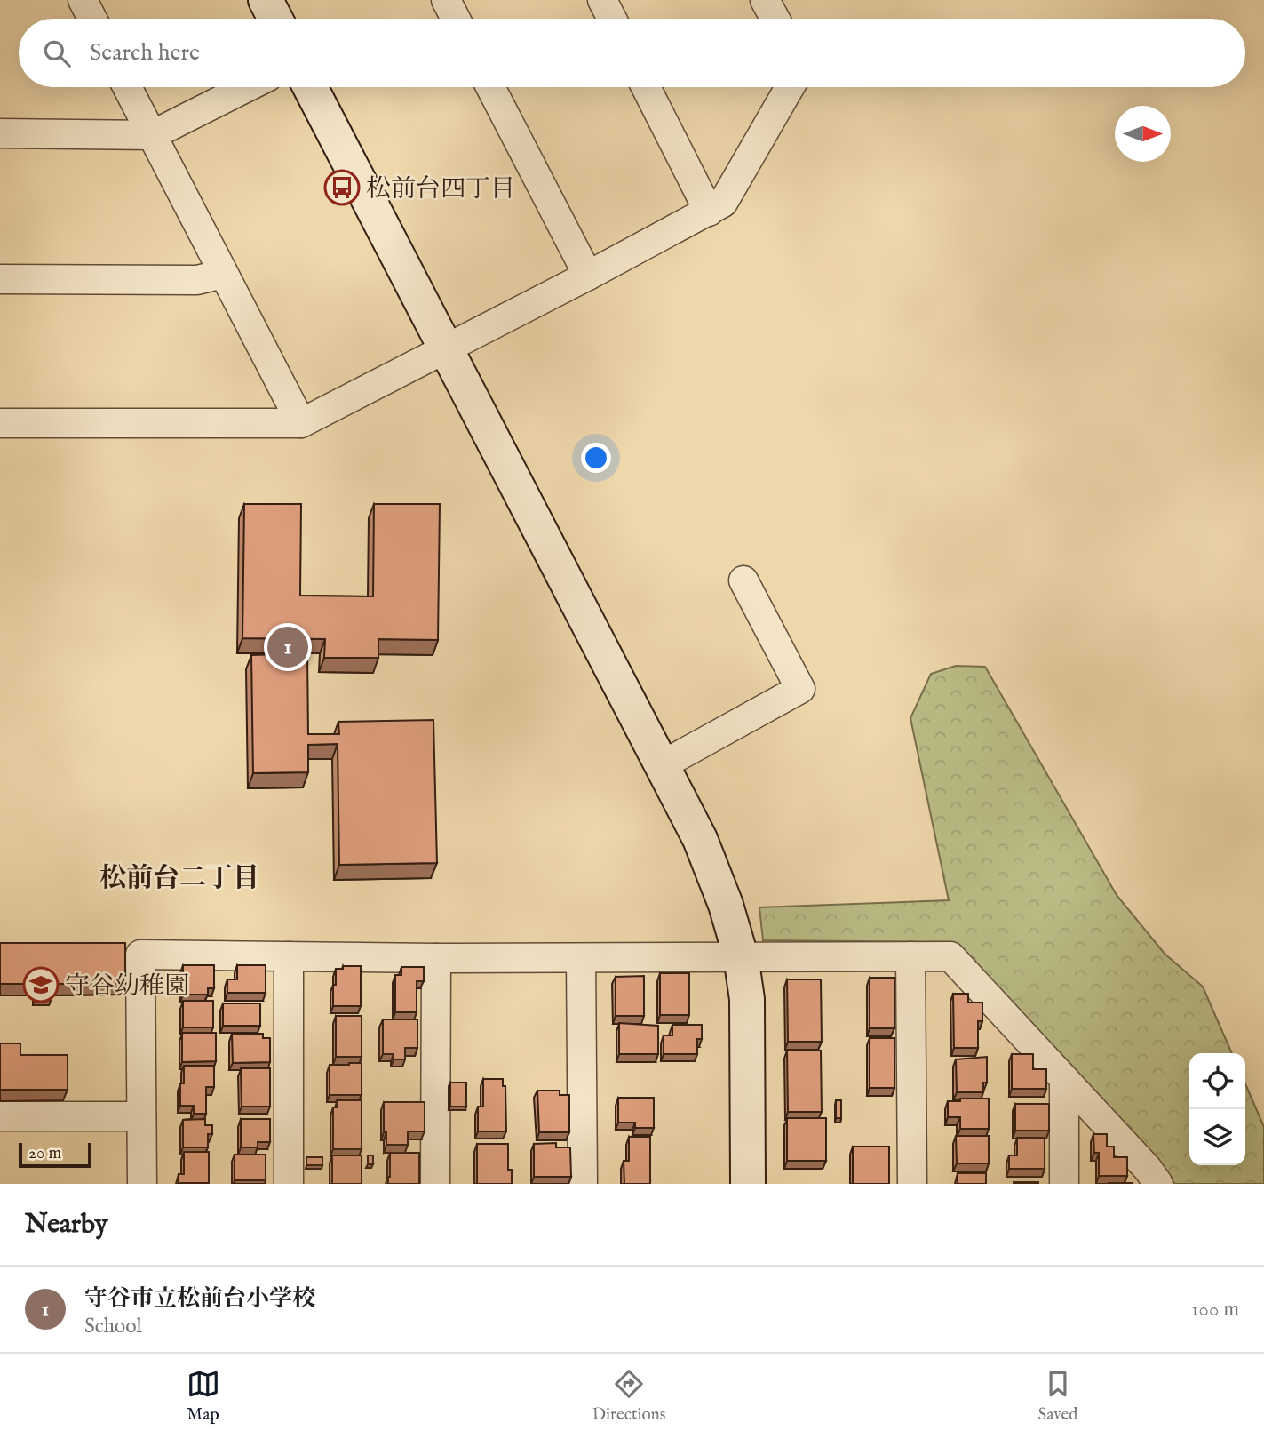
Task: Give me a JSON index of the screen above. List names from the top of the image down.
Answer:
{
  "districts": ["松前台二丁目"],
  "places": {
    "bus stop": ["松前台四丁目"],
    "school or university": ["守谷幼稚園"]
  },
  "scale_bar": "20 m",
  "north": "right",
  "page": {
    "search": "Search here",
    "pins": "1",
    "scale": "20 m",
    "heading": "Nearby",
    "list": [
      {
        "mark": "1",
        "name": "守谷市立松前台小学校",
        "note": "School",
        "value": "100 m"
      }
    ],
    "nav": ["Map", "Directions", "Saved"]
  }
}
